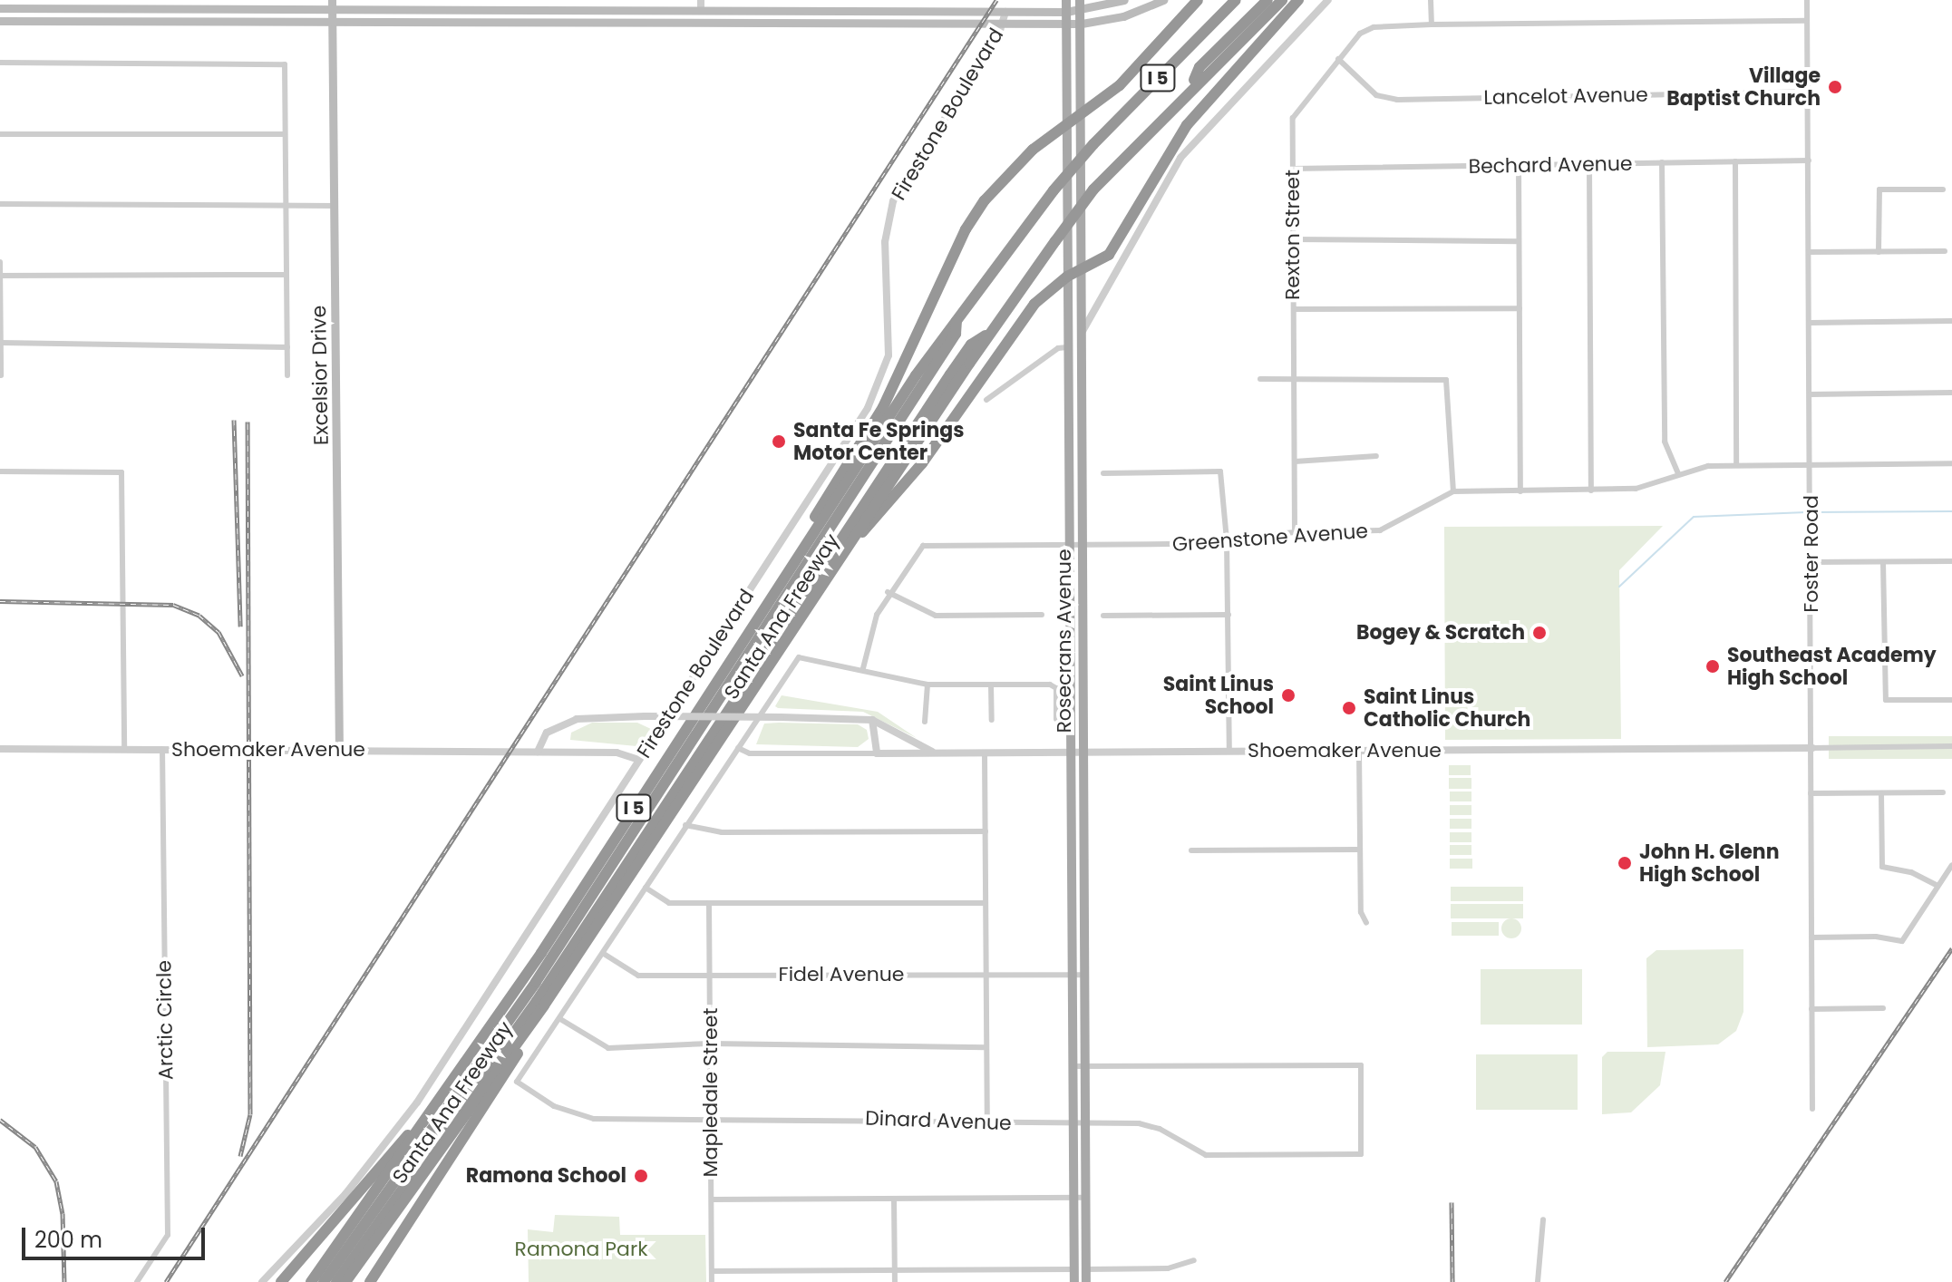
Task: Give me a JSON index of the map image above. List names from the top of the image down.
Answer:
{
  "streets": {
    "highway": ["I 5", "Santa Ana Freeway"],
    "main road": ["Excelsior Drive", "Rosecrans Avenue"],
    "street": [
      "Lancelot Avenue",
      "Firestone Boulevard",
      "Bechard Avenue",
      "Rexton Street",
      "Greenstone Avenue",
      "Foster Road",
      "Shoemaker Avenue",
      "Fidel Avenue",
      "Arctic Circle",
      "Mapledale Street",
      "Dinard Avenue"
    ]
  },
  "crossings": [
    ["Lancelot Avenue", "Rexton Street"],
    ["Lancelot Avenue", "Foster Road"],
    ["Firestone Boulevard", "Shoemaker Avenue"],
    ["Bechard Avenue", "Rexton Street"],
    ["Bechard Avenue", "Foster Road"],
    ["Rexton Street", "Greenstone Avenue"],
    ["Rexton Street", "Foster Road"],
    ["Excelsior Drive", "Shoemaker Avenue"],
    ["Greenstone Avenue", "Rosecrans Avenue"],
    ["Foster Road", "Shoemaker Avenue"],
    ["Rosecrans Avenue", "Shoemaker Avenue"],
    ["Rosecrans Avenue", "Fidel Avenue"],
    ["Rosecrans Avenue", "Dinard Avenue"],
    ["Shoemaker Avenue", "Arctic Circle"],
    ["Fidel Avenue", "Mapledale Street"],
    ["Mapledale Street", "Dinard Avenue"]
  ],
  "parks": ["Ramona Park"],
  "places": [
    "Village Baptist Church",
    "Santa Fe Springs Motor Center",
    "Bogey & Scratch",
    "Southeast Academy High School",
    "Saint Linus School",
    "Saint Linus Catholic Church",
    "John H. Glenn High School",
    "Ramona School"
  ],
  "scale_bar": "200 m"
}
